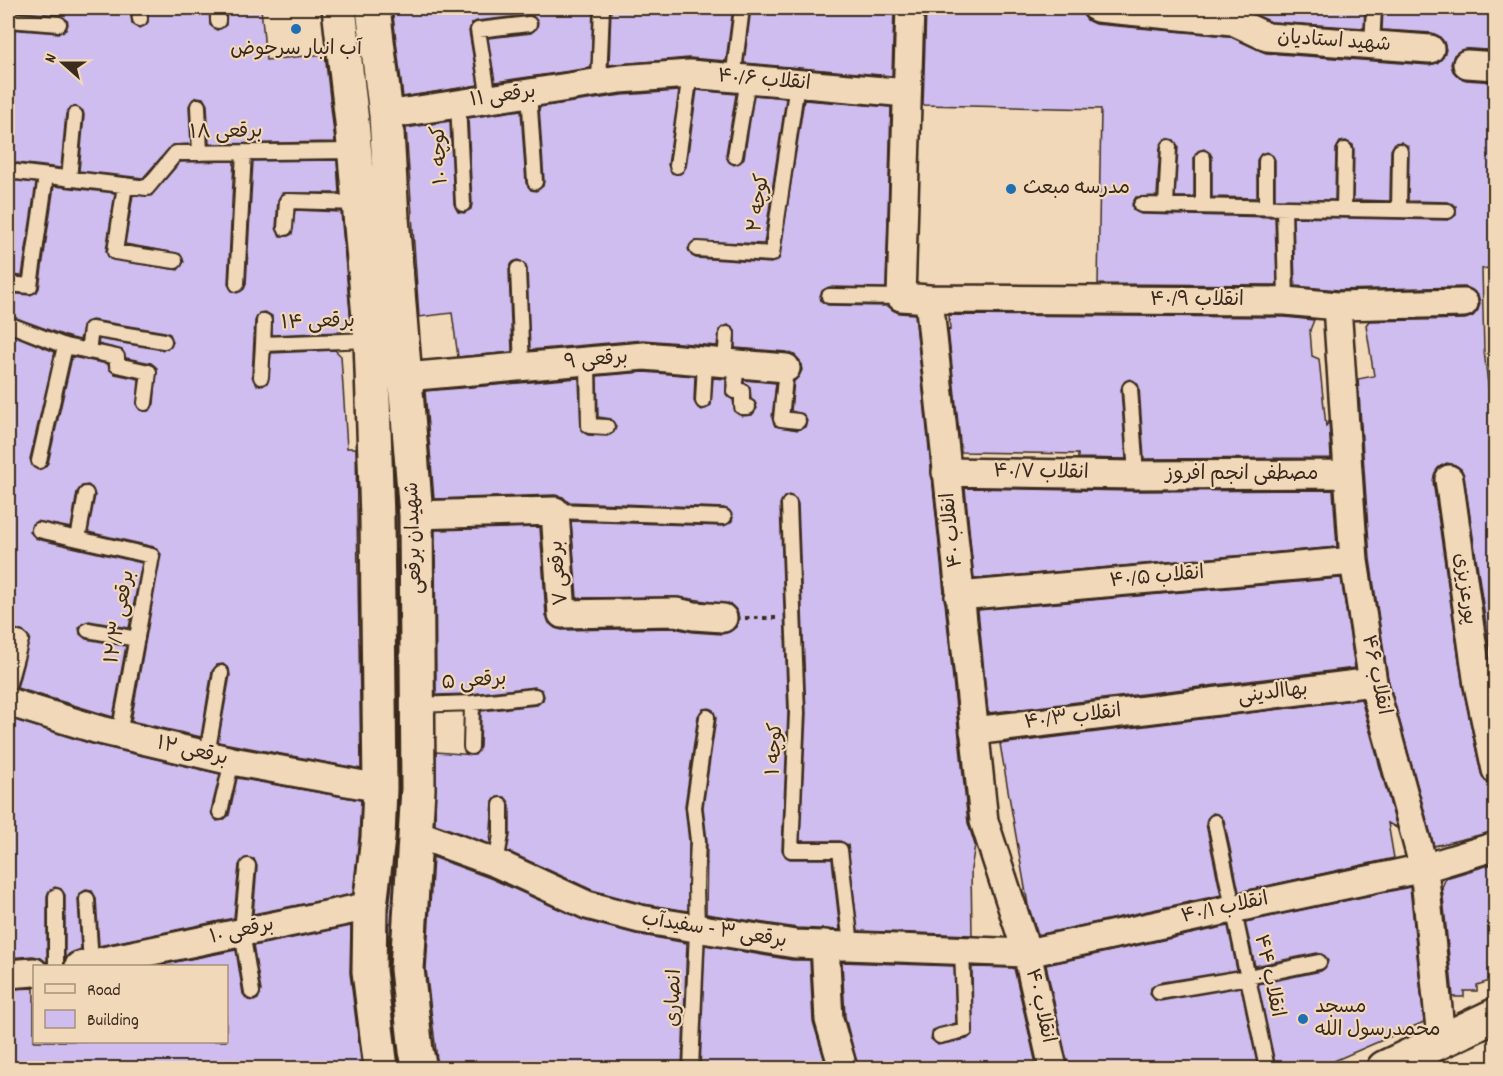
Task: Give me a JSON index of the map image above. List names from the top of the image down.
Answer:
{
  "streets": {
    "main road": ["شهیدان برقعی"],
    "street": [
      "شهید استادیان",
      "انقلاب ۴۰/۶",
      "برقعی ۱۱",
      "انقلاب ۴۰/۹",
      "برقعی ۹",
      "انقلاب ۴۰/۷",
      "مصطفی انجم افروز",
      "انقلاب ۴۰",
      "برقعی ۷",
      "انقلاب ۴۰/۵",
      "پورعزیزی",
      "انقلاب ۴۶",
      "بهاالدینی",
      "انقلاب ۴۰/۳",
      "برقعی ۱۲",
      "انقلاب ۴۰/۱",
      "برقعی ۳ - سفیدآب",
      "برقعی ۱۰"
    ],
    "lane": [
      "برقعی ۱۸",
      "کوچه ۱۰",
      "کوچه ۲",
      "برقعی ۱۴",
      "برقعی ۱۲/۳",
      "برقعی ۵",
      "کوچه ۱",
      "انقلاب ۴۴",
      "انصاری"
    ]
  },
  "crossings": [
    ["انقلاب ۴۰/۶", "برقعی ۱۱"],
    ["انقلاب ۴۰/۶", "کوچه ۲"],
    ["برقعی ۱۱", "کوچه ۱۰"],
    ["برقعی ۱۱", "شهیدان برقعی"],
    ["برقعی ۱۸", "شهیدان برقعی"],
    ["انقلاب ۴۰/۹", "انقلاب ۴۰"],
    ["انقلاب ۴۰/۹", "انقلاب ۴۶"],
    ["برقعی ۱۴", "شهیدان برقعی"],
    ["برقعی ۹", "شهیدان برقعی"],
    ["انقلاب ۴۰/۷", "مصطفی انجم افروز"],
    ["انقلاب ۴۰/۷", "انقلاب ۴۰"],
    ["مصطفی انجم افروز", "انقلاب ۴۶"],
    ["انقلاب ۴۰", "انقلاب ۴۰/۵"],
    ["انقلاب ۴۰", "انقلاب ۴۰/۳"],
    ["انقلاب ۴۰", "انقلاب ۴۰/۱"],
    ["انقلاب ۴۰", "برقعی ۳ - سفیدآب"],
    ["شهیدان برقعی", "برقعی ۷"],
    ["شهیدان برقعی", "برقعی ۵"],
    ["شهیدان برقعی", "برقعی ۱۲"],
    ["شهیدان برقعی", "برقعی ۳ - سفیدآب"],
    ["شهیدان برقعی", "برقعی ۱۰"],
    ["انقلاب ۴۰/۵", "انقلاب ۴۶"],
    ["برقعی ۱۲/۳", "برقعی ۱۲"],
    ["انقلاب ۴۶", "بهاالدینی"],
    ["انقلاب ۴۶", "انقلاب ۴۰/۱"],
    ["بهاالدینی", "انقلاب ۴۰/۳"],
    ["کوچه ۱", "برقعی ۳ - سفیدآب"],
    ["انقلاب ۴۰/۱", "برقعی ۳ - سفیدآب"],
    ["انقلاب ۴۰/۱", "انقلاب ۴۴"],
    ["برقعی ۳ - سفیدآب", "انصاری"]
  ],
  "places": ["آب انبار سرحوض", "مدرسه مبعث", "مسجد محمدرسول الله"],
  "legend": ["Road", "Building"],
  "north": "left"
}
